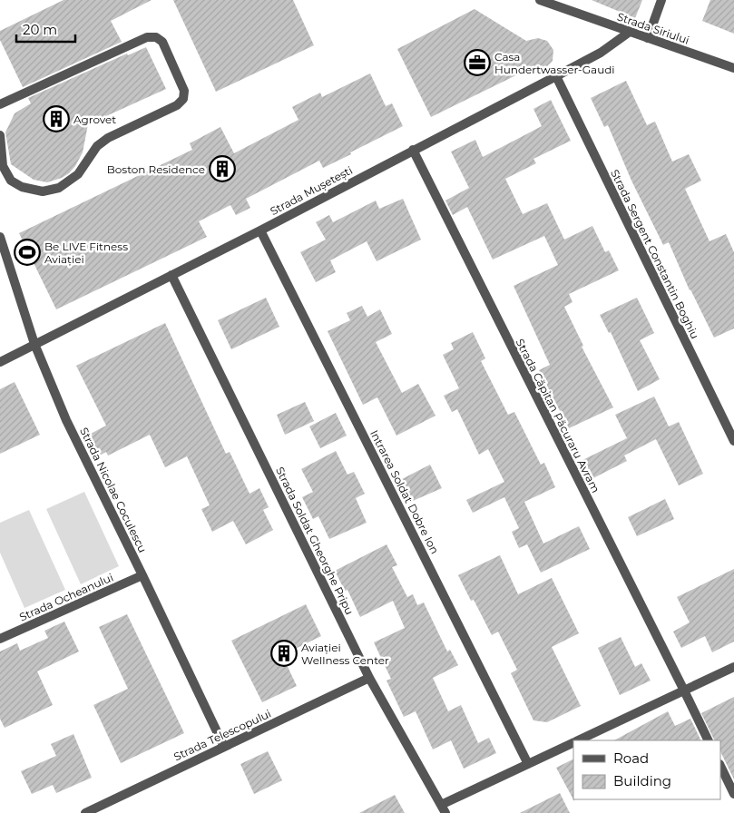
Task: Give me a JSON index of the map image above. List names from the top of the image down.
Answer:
{
  "streets": {
    "street": [
      "Strada Siriului",
      "Strada Mușetești",
      "Strada Sergent Constantin Boghiu",
      "Strada Căpitan Păcuraru Avram",
      "Strada Nicolae Coculescu",
      "Intrarea Soldat Dobre Ion",
      "Strada Soldat Gheorghe Pripu",
      "Strada Ocheanului",
      "Strada Telescopului"
    ]
  },
  "crossings": [
    ["Strada Siriului", "Strada Mușetești"],
    ["Strada Mușetești", "Strada Sergent Constantin Boghiu"],
    ["Strada Mușetești", "Strada Căpitan Păcuraru Avram"],
    ["Strada Mușetești", "Strada Nicolae Coculescu"],
    ["Strada Mușetești", "Intrarea Soldat Dobre Ion"],
    ["Strada Mușetești", "Strada Soldat Gheorghe Pripu"],
    ["Strada Nicolae Coculescu", "Strada Ocheanului"],
    ["Strada Nicolae Coculescu", "Strada Telescopului"],
    ["Strada Soldat Gheorghe Pripu", "Strada Telescopului"]
  ],
  "places": {
    "office": ["Casa Hundertwasser-Gaudi"],
    "building": ["Agrovet", "Boston Residence", "Aviației Wellness Center"],
    "sports": ["Be LIVE Fitness Aviației"]
  },
  "legend": ["Road", "Building"],
  "scale_bar": "20 m"
}
